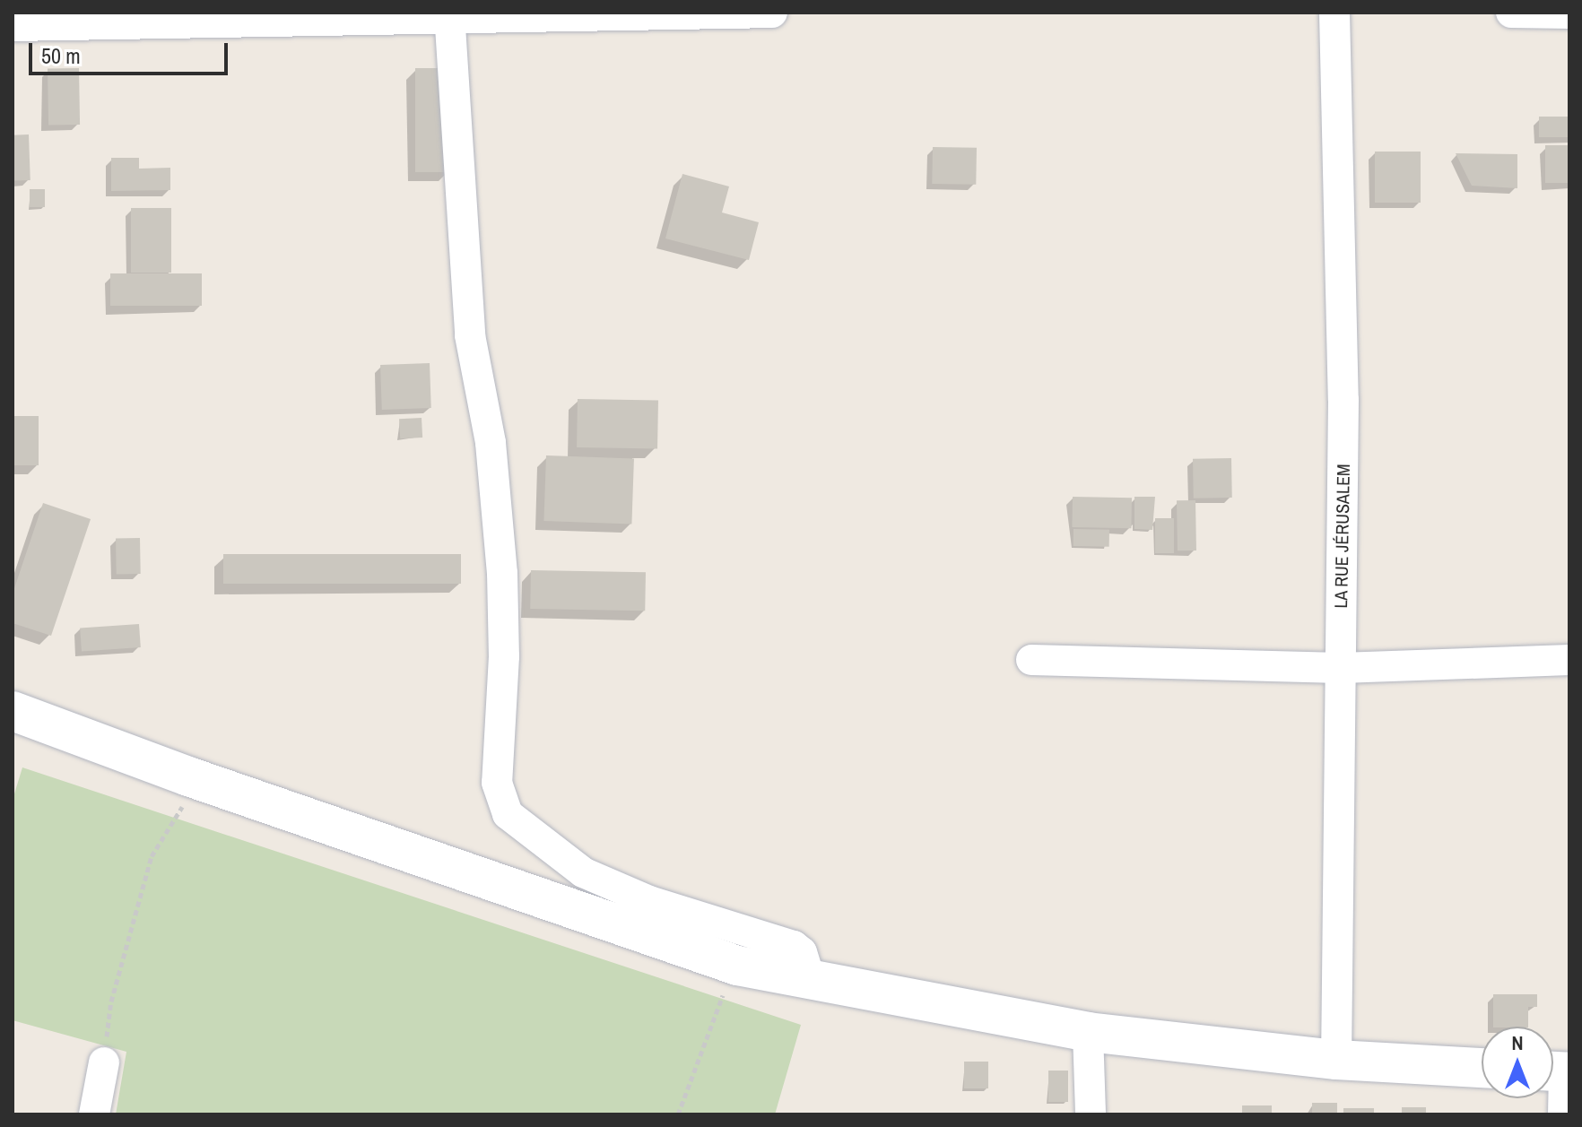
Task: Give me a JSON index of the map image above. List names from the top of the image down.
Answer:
{
  "streets": {
    "street": ["LA RUE JÉRUSALEM"]
  },
  "scale_bar": "50 m",
  "north": "top"
}
